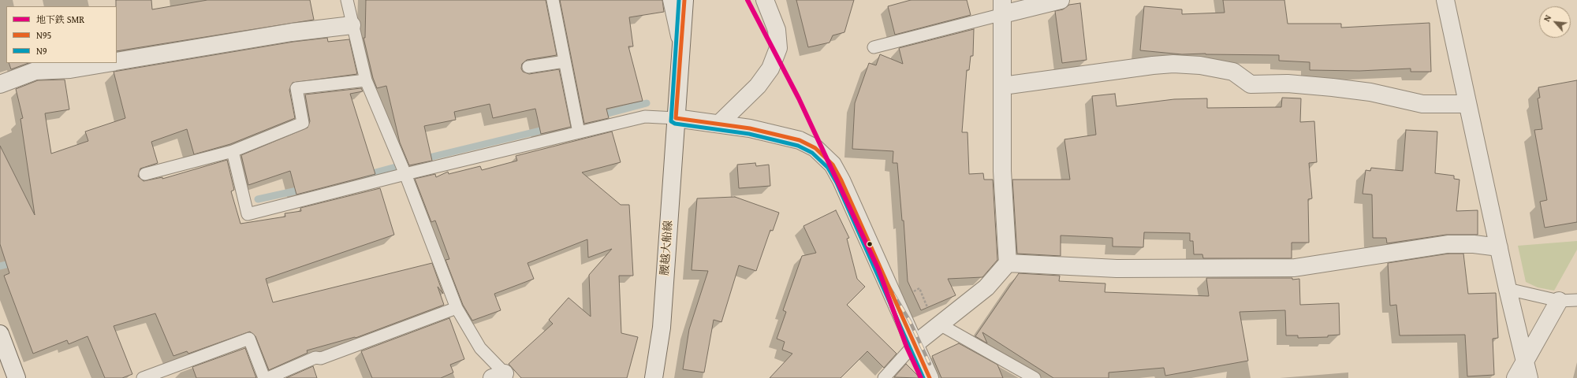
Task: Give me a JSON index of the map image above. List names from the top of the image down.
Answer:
{
  "streets": {
    "street": ["腰越大船線"]
  },
  "lines": ["metro line SMR", "transit line N95", "transit line N9"],
  "legend": ["地下鉄 SMR", "N95", "N9"],
  "north": "top left"
}
